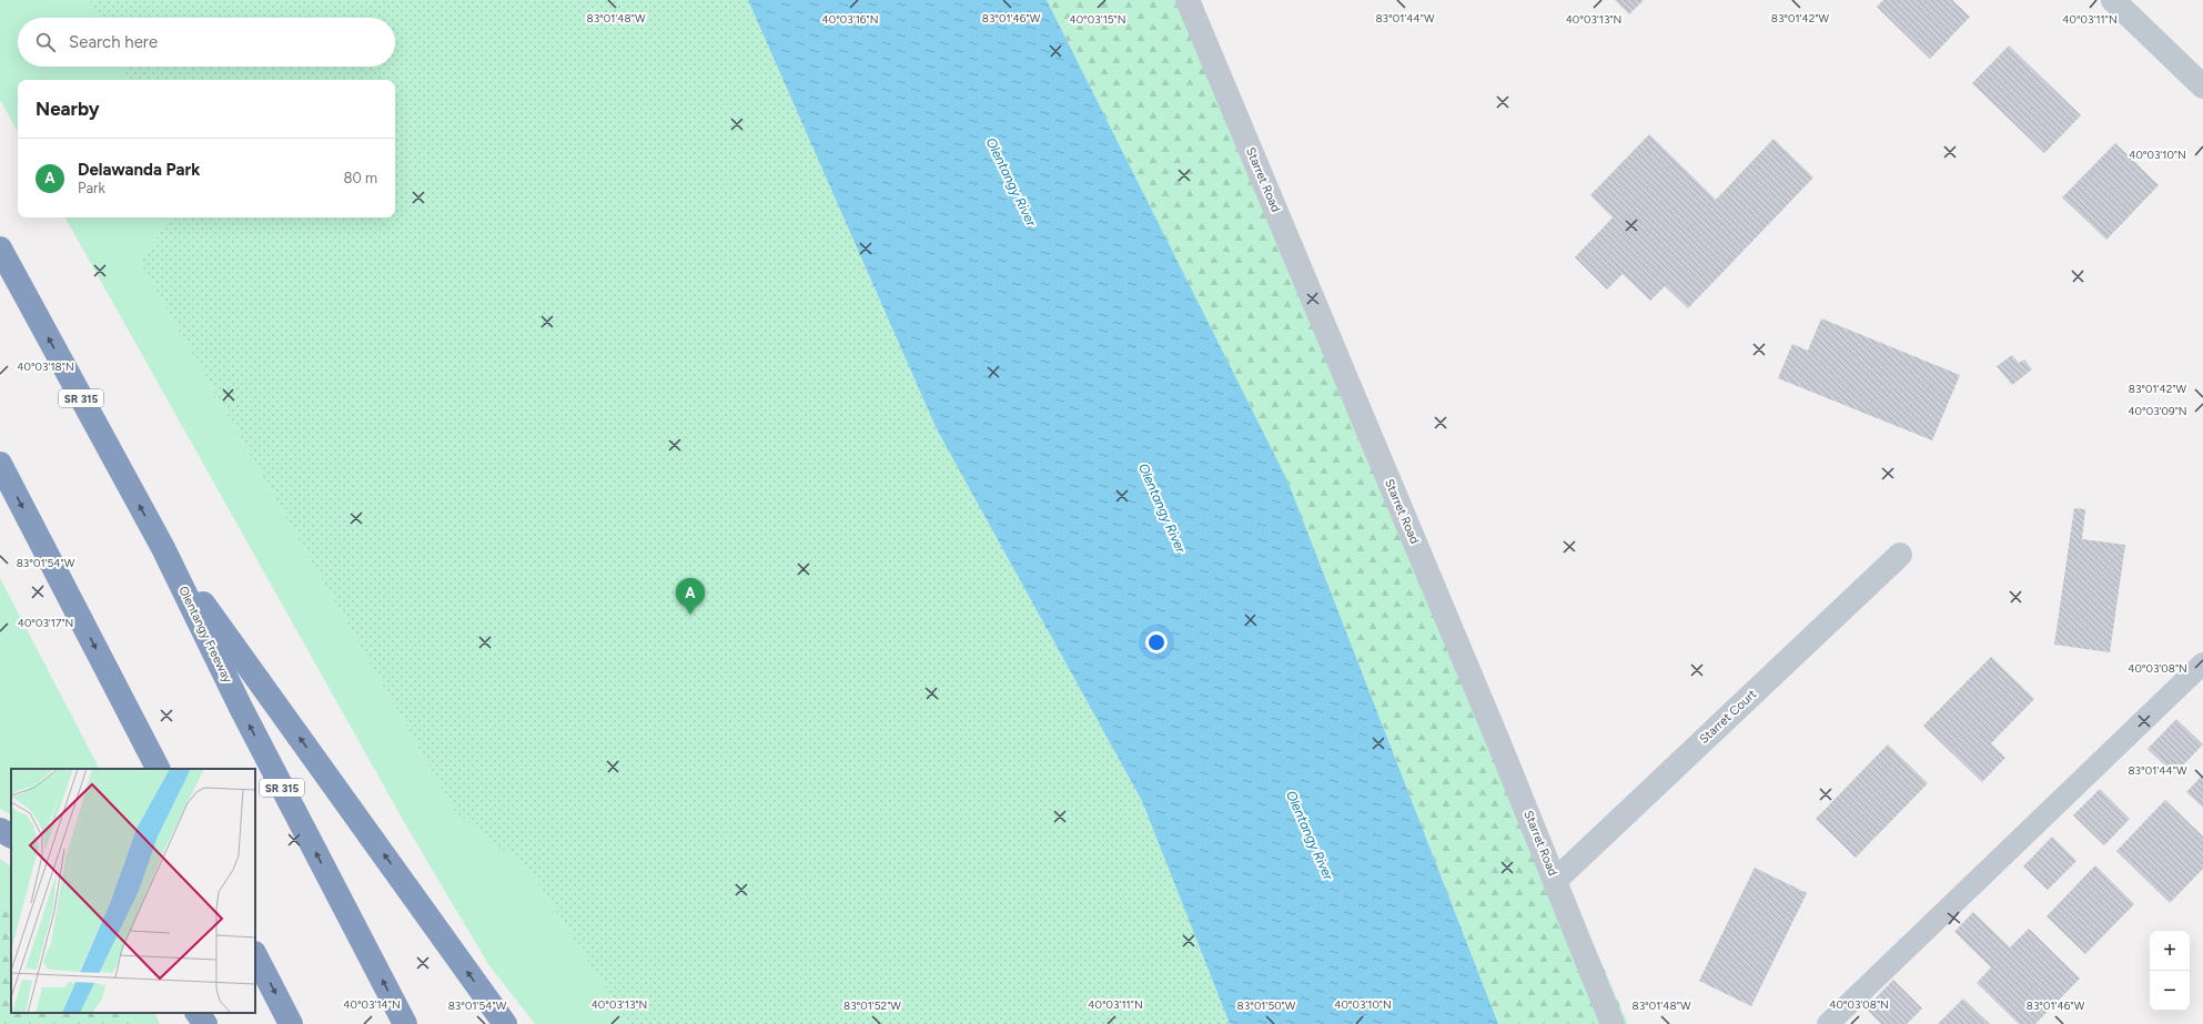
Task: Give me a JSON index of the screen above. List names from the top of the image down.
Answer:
{
  "streets": {
    "highway": ["SR 315", "Olentangy Freeway"],
    "street": ["Starret Road", "Starret Court"]
  },
  "crossings": [
    ["Starret Road", "Starret Court"]
  ],
  "water": ["Olentangy River"],
  "page": {
    "search": "Search here",
    "heading": "Nearby",
    "list": [
      {
        "mark": "A",
        "name": "Delawanda Park",
        "note": "Park",
        "value": "80 m"
      }
    ],
    "pins": "A",
    "map_buttons": ["+", "−"]
  },
  "coordinates": [
    "83°01'48\"W",
    "83°01'46\"W",
    "83°01'44\"W",
    "83°01'42\"W",
    "40°03'16\"N",
    "40°03'15\"N",
    "40°03'13\"N",
    "40°03'11\"N",
    "40°03'10\"N",
    "40°03'18\"N",
    "40°03'09\"N",
    "83°01'54\"W",
    "40°03'17\"N",
    "40°03'08\"N",
    "40°03'14\"N",
    "83°01'52\"W",
    "83°01'50\"W"
  ]
}
